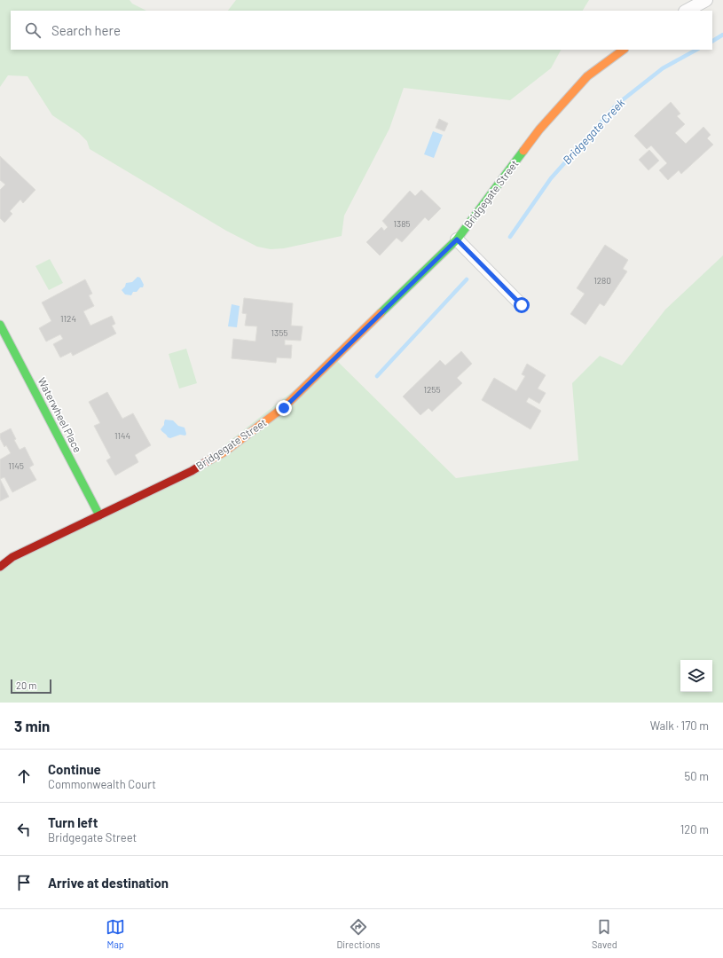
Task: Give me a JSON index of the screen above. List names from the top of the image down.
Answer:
{
  "streets": {
    "street": ["Bridgegate Street", "Waterwheel Place"]
  },
  "crossings": [
    ["Bridgegate Street", "Waterwheel Place"]
  ],
  "water": ["Bridgegate Creek"],
  "house_numbers": [
    "1385",
    "1280",
    "1124",
    "1355",
    "1255",
    "1144",
    "1145"
  ],
  "scale_bar": "20 m",
  "page": {
    "search": "Search here",
    "scale": "20 m",
    "heading": ["3 min", "Walk · 170 m"],
    "list": [
      ["Continue", "Commonwealth Court", "50 m"],
      ["Turn left", "Bridgegate Street", "120 m"],
      "Arrive at destination"
    ],
    "nav": ["Map", "Directions", "Saved"]
  }
}
